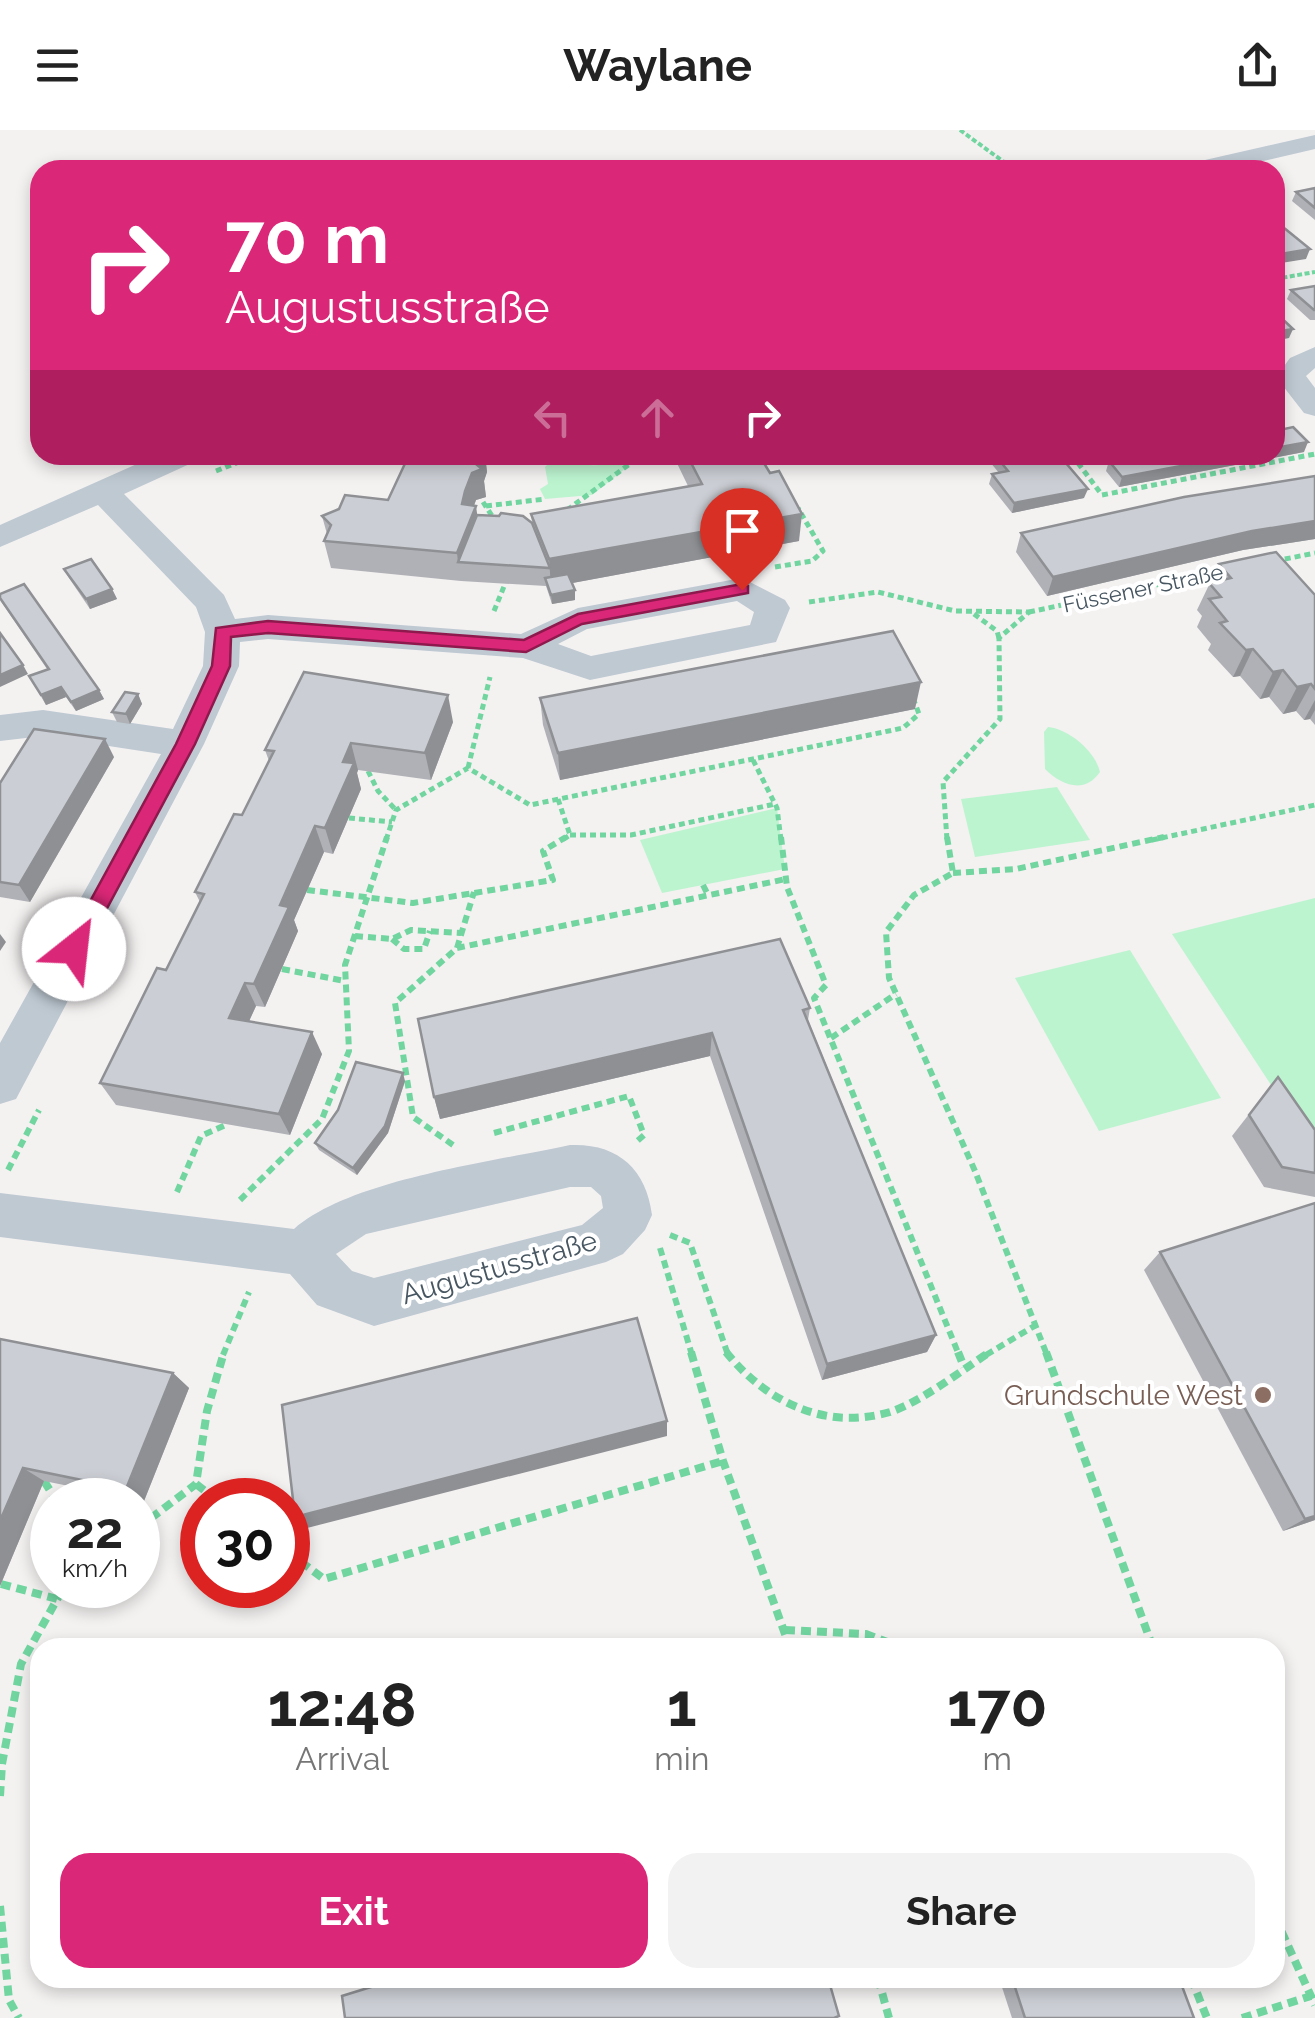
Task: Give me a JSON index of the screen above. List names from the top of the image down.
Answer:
{
  "streets": {
    "street": ["Augustusstraße"],
    "path": ["Füssener Straße"]
  },
  "places": ["Grundschule West"],
  "page": {
    "header": "Waylane",
    "turn": ["70 m", "Augustusstraße"],
    "speed": "22 km/h",
    "limit": "30",
    "eta": [
      "12:48",
      "Arrival",
      "1",
      "min",
      "170",
      "m"
    ],
    "buttons": ["Exit", "Share"]
  }
}
